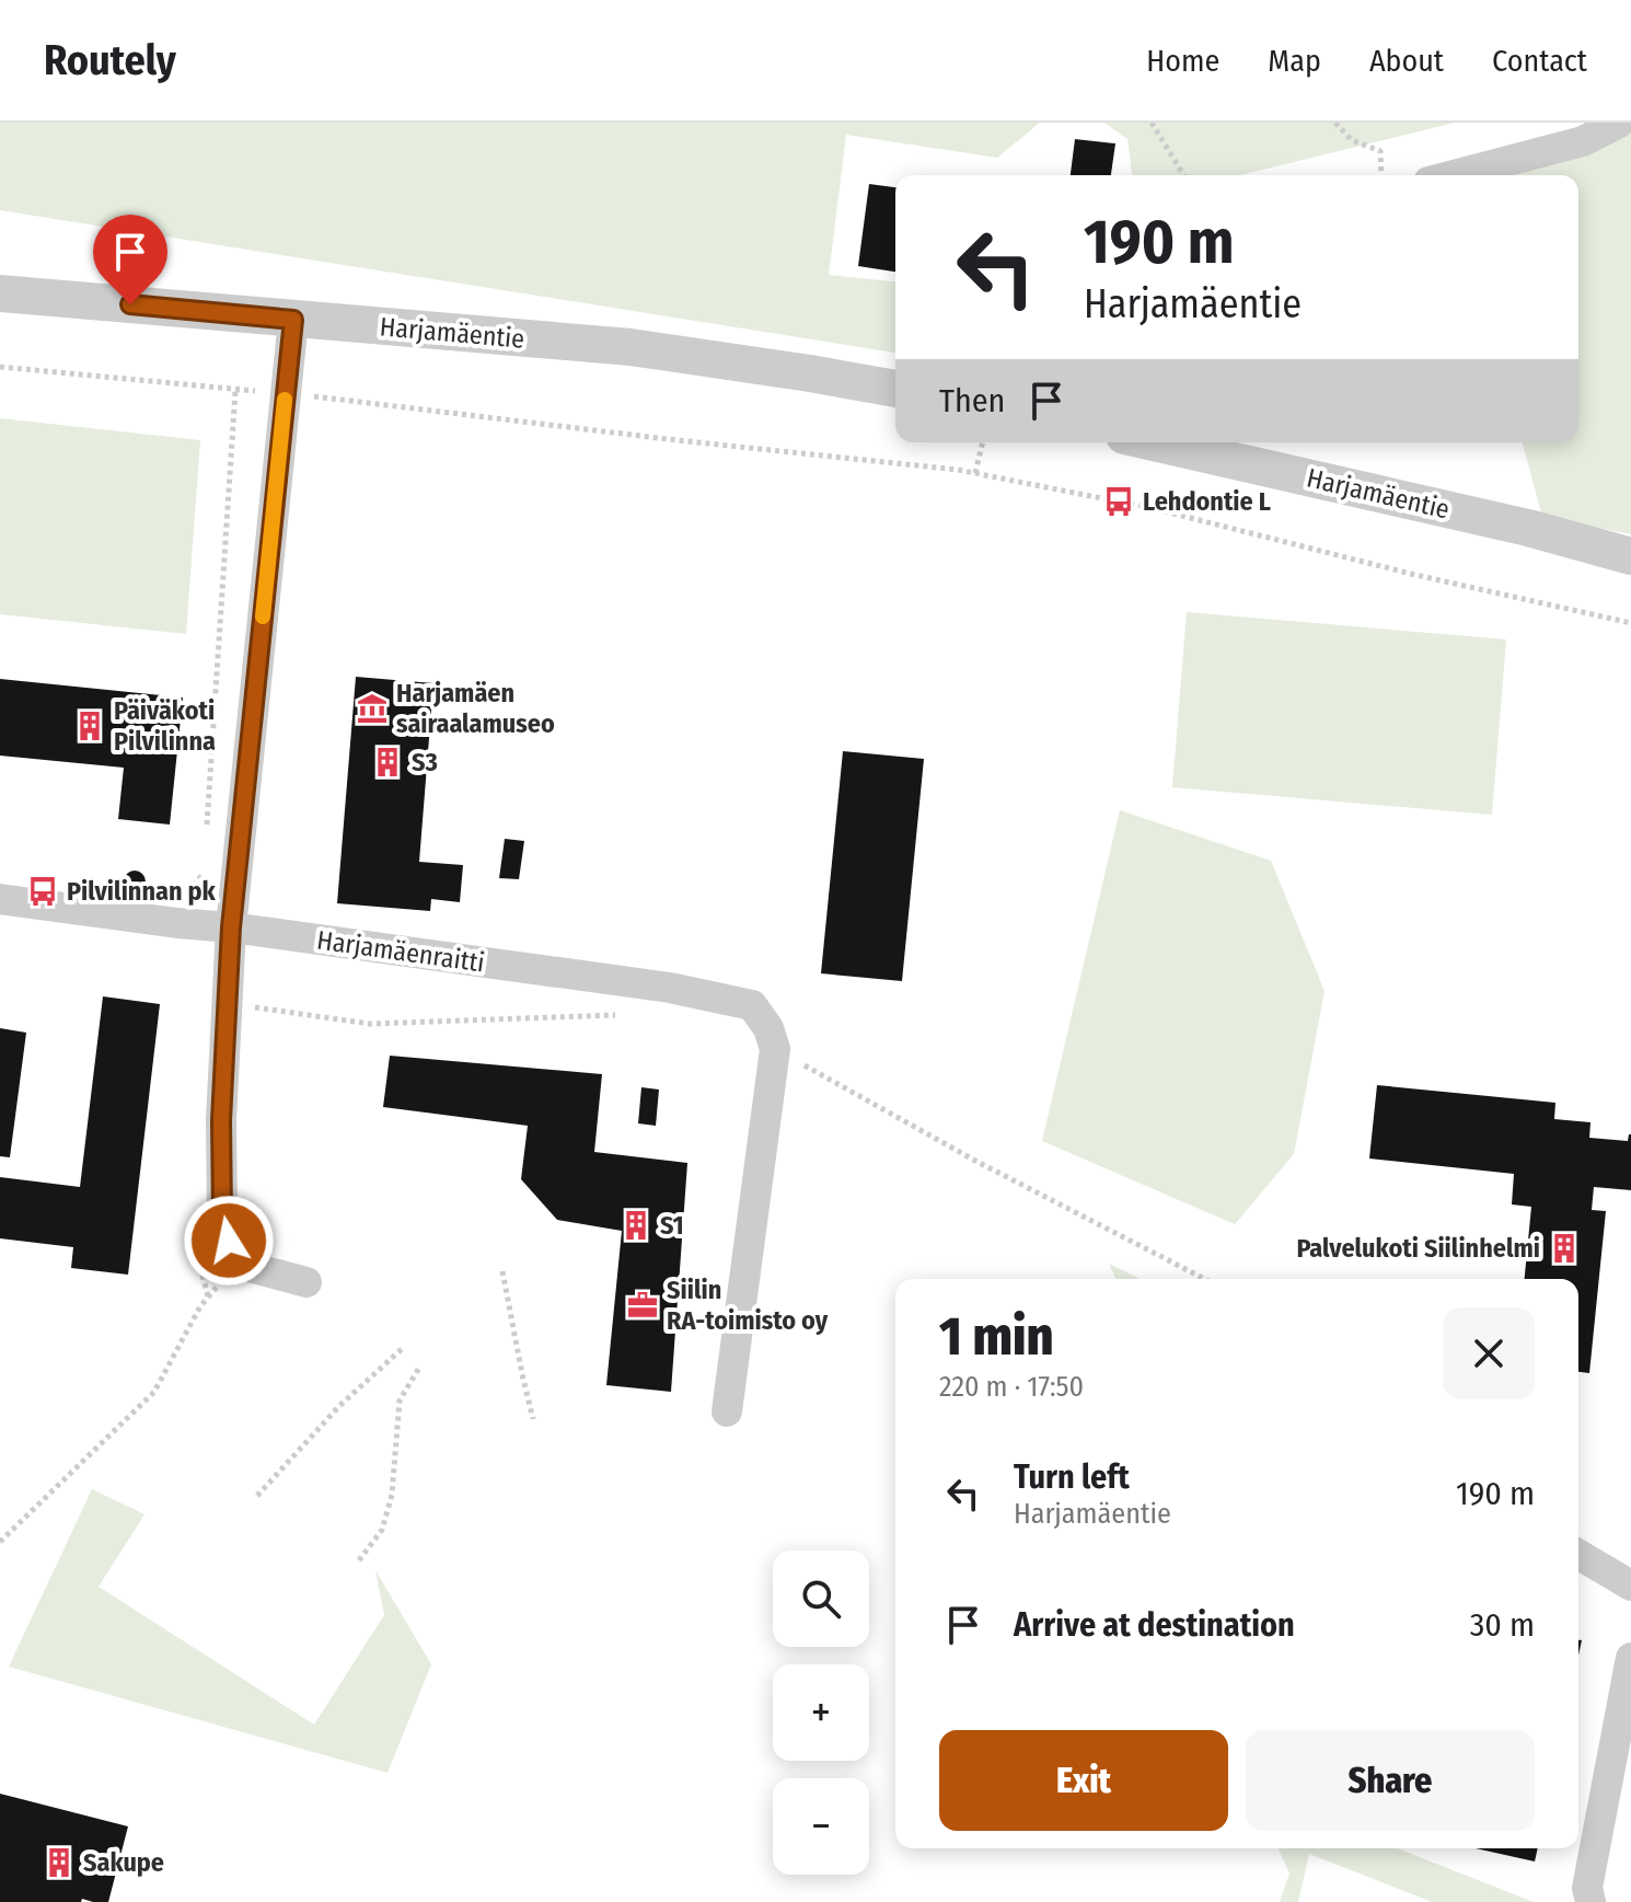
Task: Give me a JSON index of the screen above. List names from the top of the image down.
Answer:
{
  "streets": {
    "street": ["Harjamäentie", "Harjamäenraitti"]
  },
  "places": {
    "bus stop": ["Lehdontie L", "Pilvilinnan pk"],
    "museum": ["Harjamäen sairaalamuseo"],
    "building": [
      "Päiväkoti Pilvilinna",
      "S3",
      "S1",
      "Palvelukoti Siilinhelmi",
      "Sakupe"
    ],
    "office": ["Siilin RA-toimisto oy"]
  },
  "page": {
    "header": "Routely",
    "nav": [
      "Home",
      "Map",
      "About",
      "Contact"
    ],
    "turn": ["190 m", "Harjamäentie"],
    "then": "Then",
    "heading": ["1 min", "220 m · 17:50"],
    "list": [
      {
        "name": "Turn left",
        "note": "Harjamäentie",
        "value": "190 m"
      },
      {
        "name": "Arrive at destination",
        "value": "30 m"
      }
    ],
    "map_buttons": ["+", "−"],
    "buttons": ["Exit", "Share"]
  }
}
